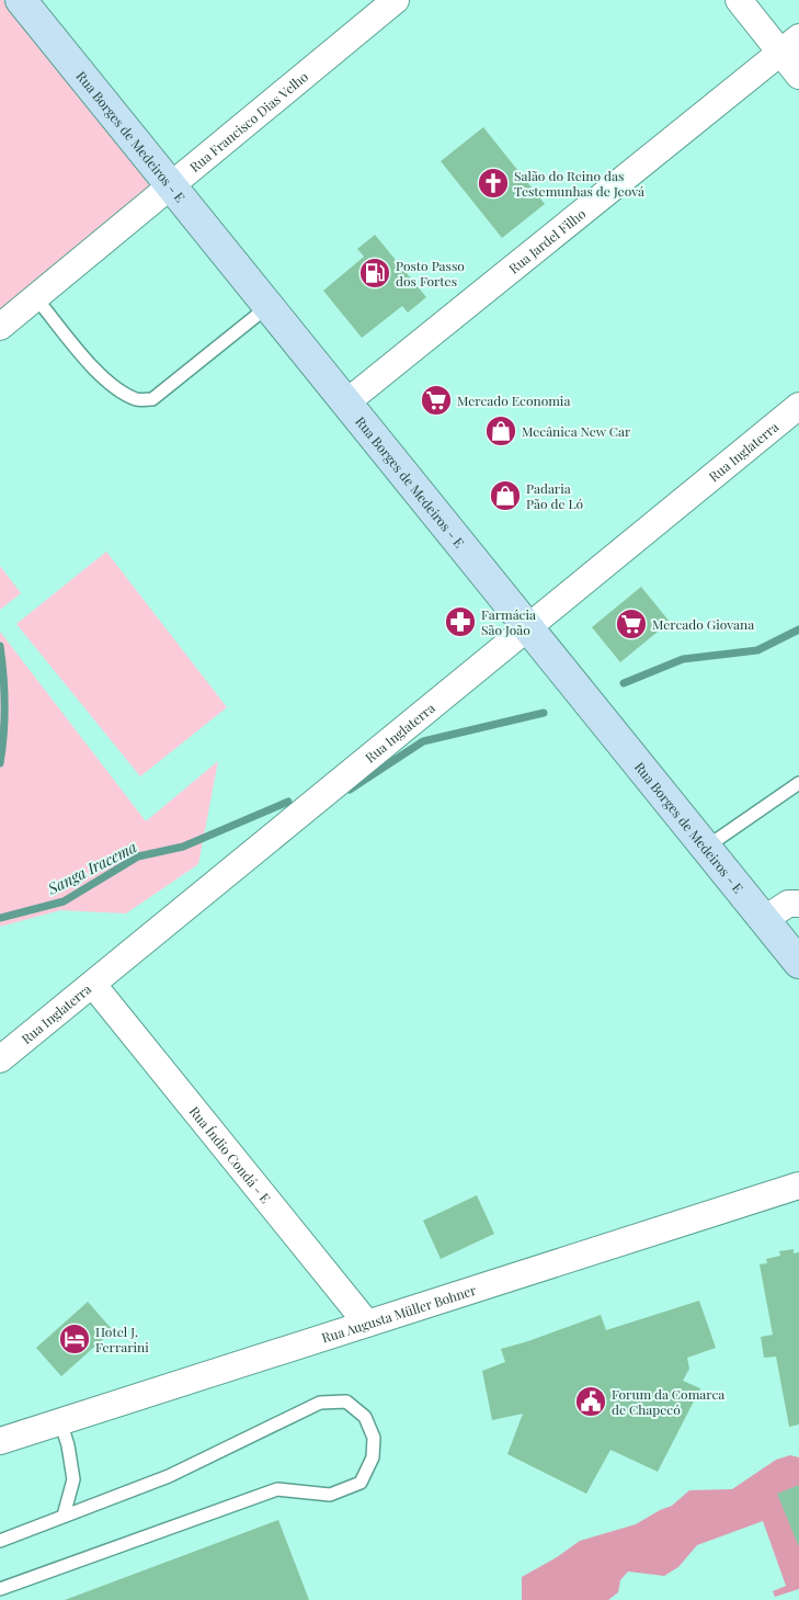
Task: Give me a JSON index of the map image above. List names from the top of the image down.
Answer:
{
  "streets": {
    "street": [
      "Rua Francisco Dias Velho",
      "Rua Borges de Medeiros - E",
      "Rua Jardel Filho",
      "Rua Inglaterra",
      "Rua Índio Condá - E",
      "Rua Augusta Müller Bohner"
    ]
  },
  "crossings": [
    ["Rua Francisco Dias Velho", "Rua Borges de Medeiros - E"],
    ["Rua Borges de Medeiros - E", "Rua Jardel Filho"],
    ["Rua Borges de Medeiros - E", "Rua Inglaterra"],
    ["Rua Inglaterra", "Rua Índio Condá - E"],
    ["Rua Índio Condá - E", "Rua Augusta Müller Bohner"]
  ],
  "water": ["Sanga Iracema"],
  "places": {
    "church": ["Salão do Reino das Testemunhas de Jeová"],
    "fuel station": ["Posto Passo dos Fortes"],
    "supermarket": ["Mercado Economia", "Mercado Giovana"],
    "shop": ["Mecânica New Car", "Padaria Pão de Ló"],
    "pharmacy": ["Farmácia São João"],
    "hotel": ["Hotel J. Ferrarini"],
    "public building": ["Forum da Comarca de Chapecó"]
  }
}
